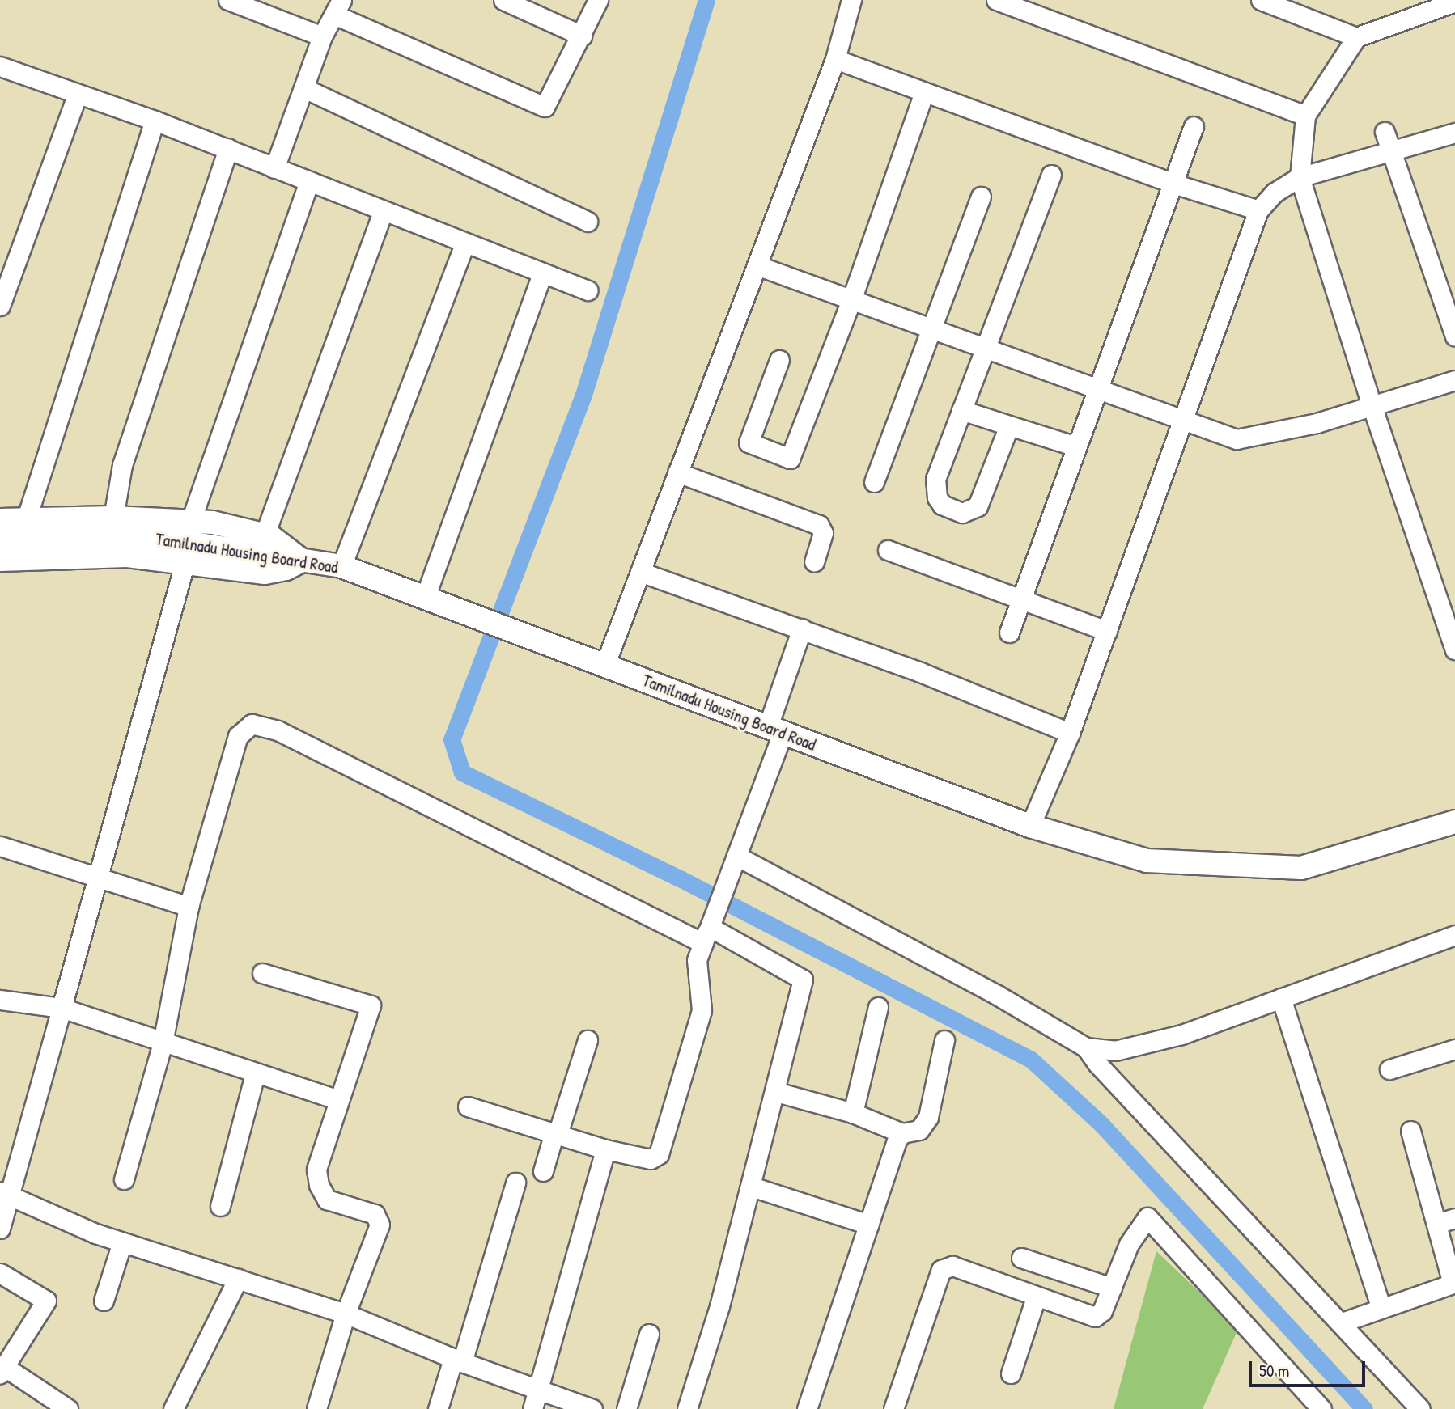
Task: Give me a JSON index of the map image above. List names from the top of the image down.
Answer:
{
  "streets": {
    "street": ["Tamilnadu Housing Board Road"]
  },
  "scale_bar": "50 m"
}
